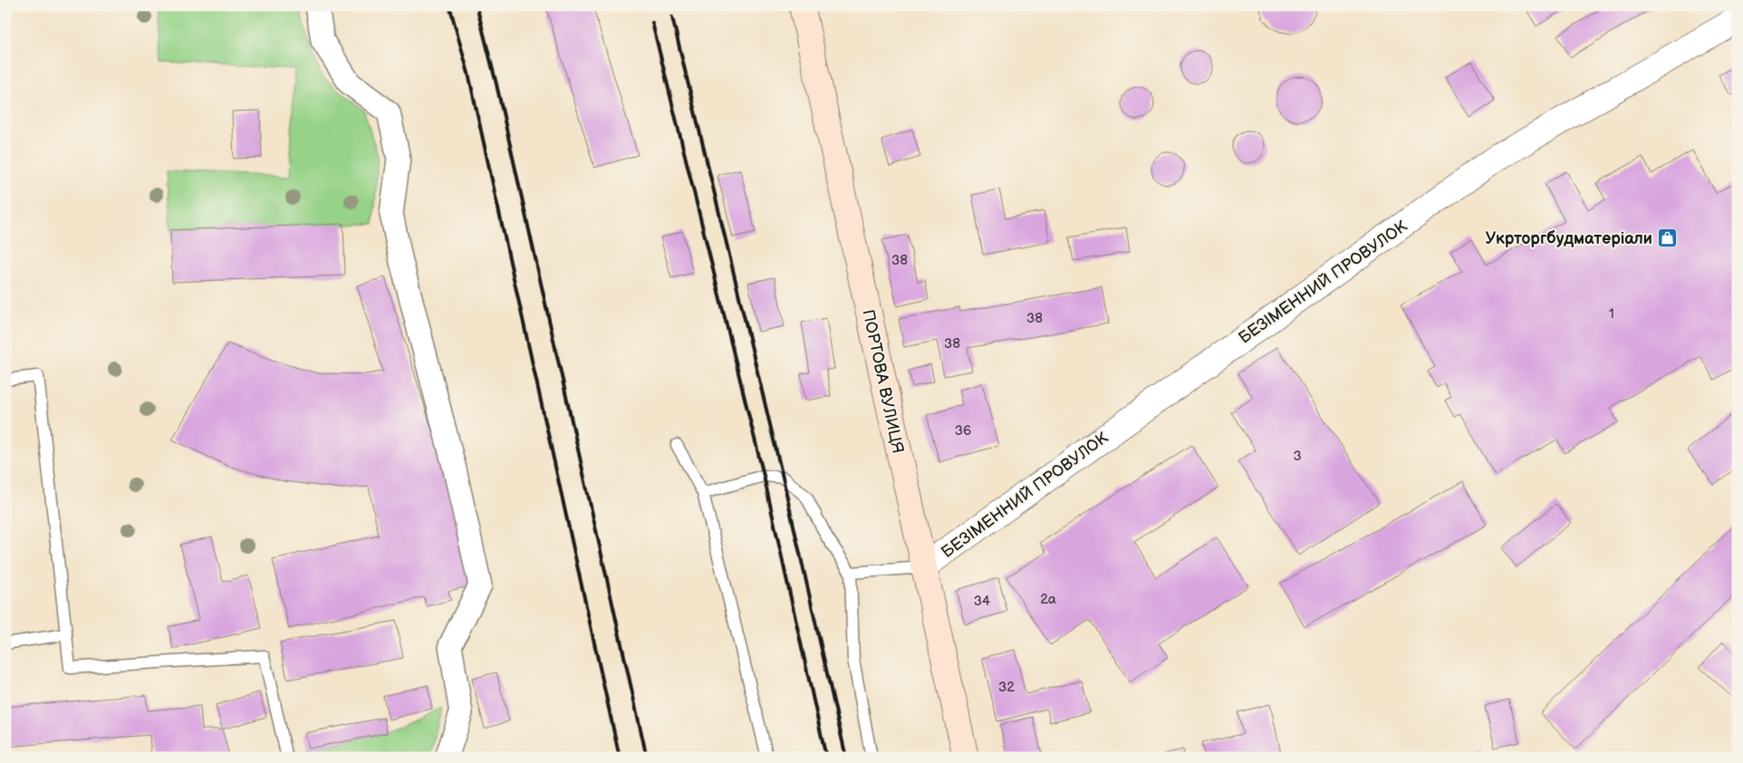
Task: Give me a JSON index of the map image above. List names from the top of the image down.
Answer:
{
  "streets": {
    "main road": ["ПОРТОВА ВУЛИЦЯ"],
    "street": ["БЕЗІМЕННИЙ ПРОВУЛОК"]
  },
  "crossings": [
    ["БЕЗІМЕННИЙ ПРОВУЛОК", "ПОРТОВА ВУЛИЦЯ"]
  ],
  "places": {
    "shop": ["Укрторгбудматеріали"]
  },
  "house_numbers": [
    "38",
    "1",
    "38",
    "38",
    "36",
    "3",
    "2а",
    "34",
    "32"
  ]
}
